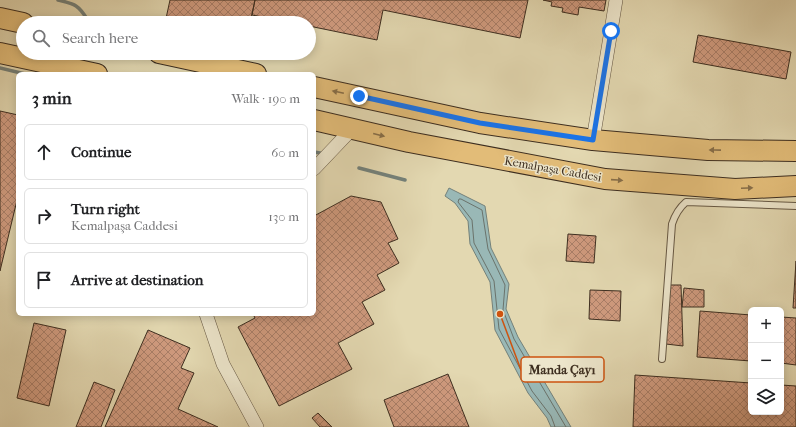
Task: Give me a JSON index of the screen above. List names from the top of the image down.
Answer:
{
  "streets": {
    "main road": ["Kemalpaşa Caddesi"]
  },
  "places": ["Manda Çayı"],
  "page": {
    "search": "Search here",
    "heading": ["3 min", "Walk · 190 m"],
    "list": [
      ["Continue", "60 m"],
      ["Turn right", "Kemalpaşa Caddesi", "130 m"],
      "Arrive at destination"
    ],
    "map_buttons": ["+", "−"]
  }
}
